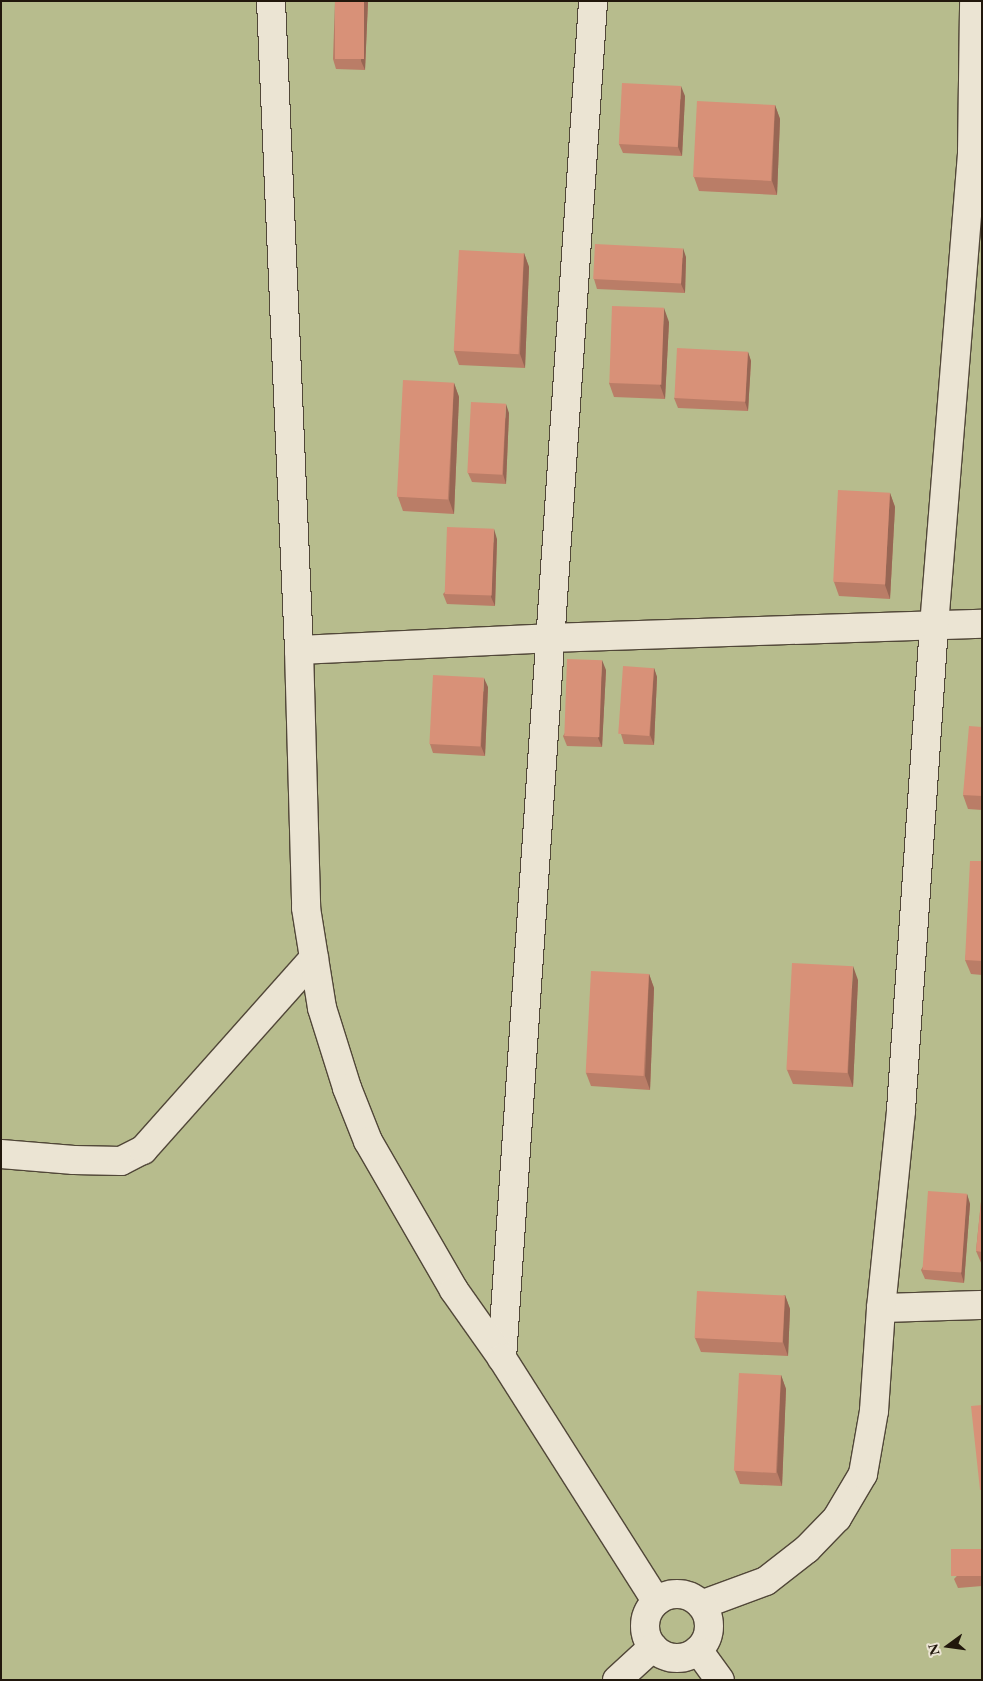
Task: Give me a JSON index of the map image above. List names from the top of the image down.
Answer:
{
  "north": "left"
}
